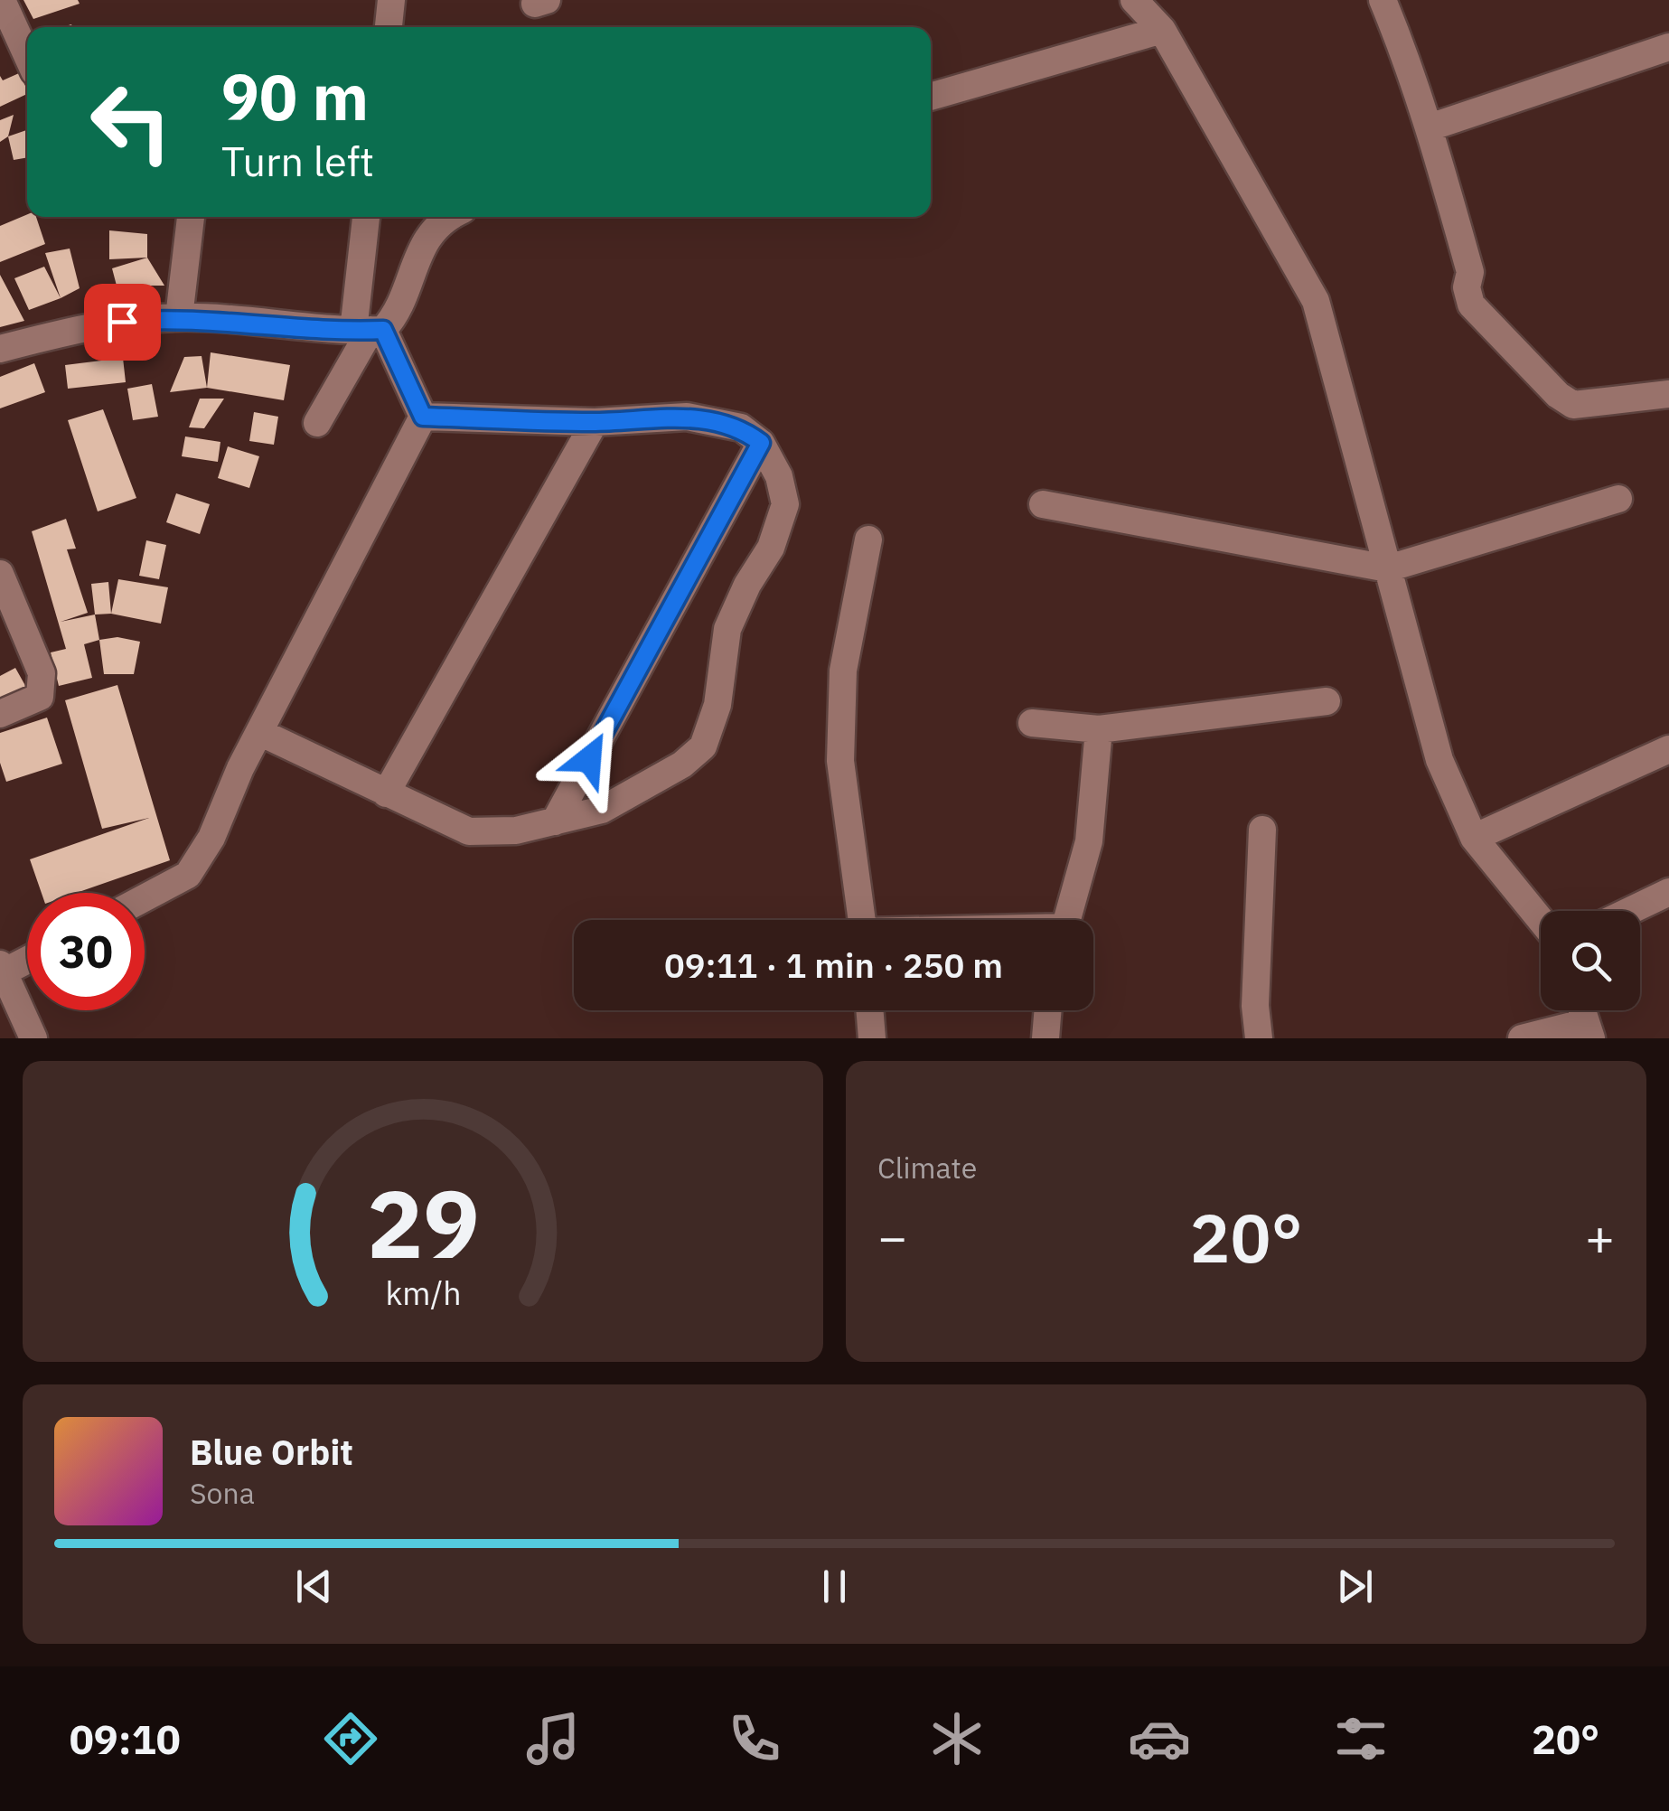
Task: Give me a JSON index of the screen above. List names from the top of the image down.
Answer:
{
  "page": {
    "turn": ["90 m", "Turn left"],
    "limit": "30",
    "trip": "09:11 · 1 min · 250 m",
    "tile": "Climate",
    "heat": ["−", "20°", "+"],
    "song": ["Blue Orbit", "Sona"],
    "tabs": ["09:10", "20°"],
    "gauge": ["29", "km/h"]
  }
}
